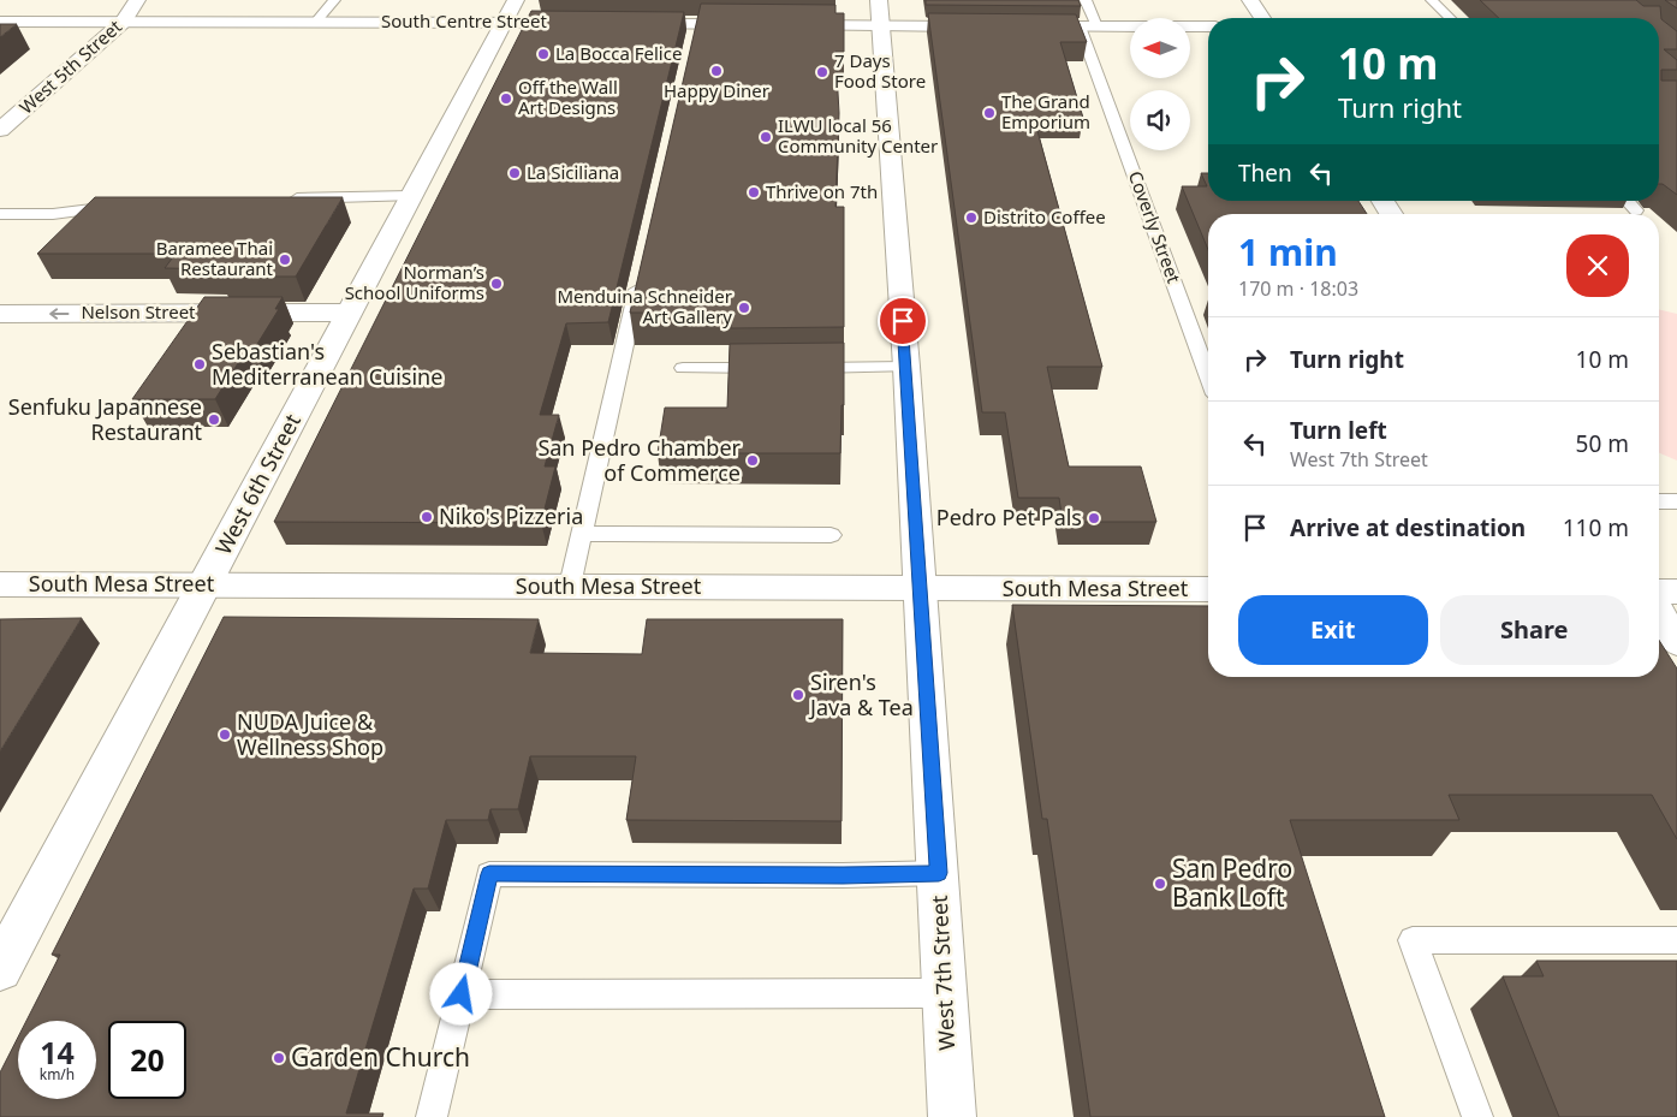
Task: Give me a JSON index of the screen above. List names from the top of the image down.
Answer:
{
  "streets": {
    "street": [
      "South Centre Street",
      "West 5th Street",
      "Nelson Street",
      "West 6th Street",
      "South Mesa Street",
      "West 7th Street"
    ],
    "lane": ["Coverly Street"]
  },
  "crossings": [
    ["South Centre Street", "West 5th Street"],
    ["South Centre Street", "West 6th Street"],
    ["Nelson Street", "West 6th Street"],
    ["West 6th Street", "South Mesa Street"],
    ["South Mesa Street", "West 7th Street"]
  ],
  "one_way": ["Nelson Street"],
  "places": [
    "La Bocca Felice",
    "Happy Diner",
    "7 Days Food Store",
    "Off the Wall Art Designs",
    "The Grand Emporium",
    "ILWU local 56 Community Center",
    "La Siciliana",
    "Thrive on 7th",
    "Distrito Coffee",
    "Baramee Thai Restaurant",
    "Norman’s School Uniforms",
    "Menduina Schneider Art Gallery",
    "Sebastian's Mediterranean Cuisine",
    "Senfuku Japannese Restaurant",
    "San Pedro Chamber of Commerce",
    "Niko's Pizzeria",
    "Pedro Pet Pals",
    "Siren's Java & Tea",
    "NUDA Juice & Wellness Shop",
    "San Pedro Bank Loft",
    "Garden Church"
  ],
  "north": "left",
  "page": {
    "turn": ["10 m", "Turn right"],
    "then": "Then",
    "heading": ["1 min", "170 m · 18:03"],
    "list": [
      {
        "name": "Turn right",
        "value": "10 m"
      },
      {
        "name": "Turn left",
        "note": "West 7th Street",
        "value": "50 m"
      },
      {
        "name": "Arrive at destination",
        "value": "110 m"
      }
    ],
    "buttons": ["Exit", "Share"],
    "speed": "14 km/h",
    "limit": "20"
  }
}
